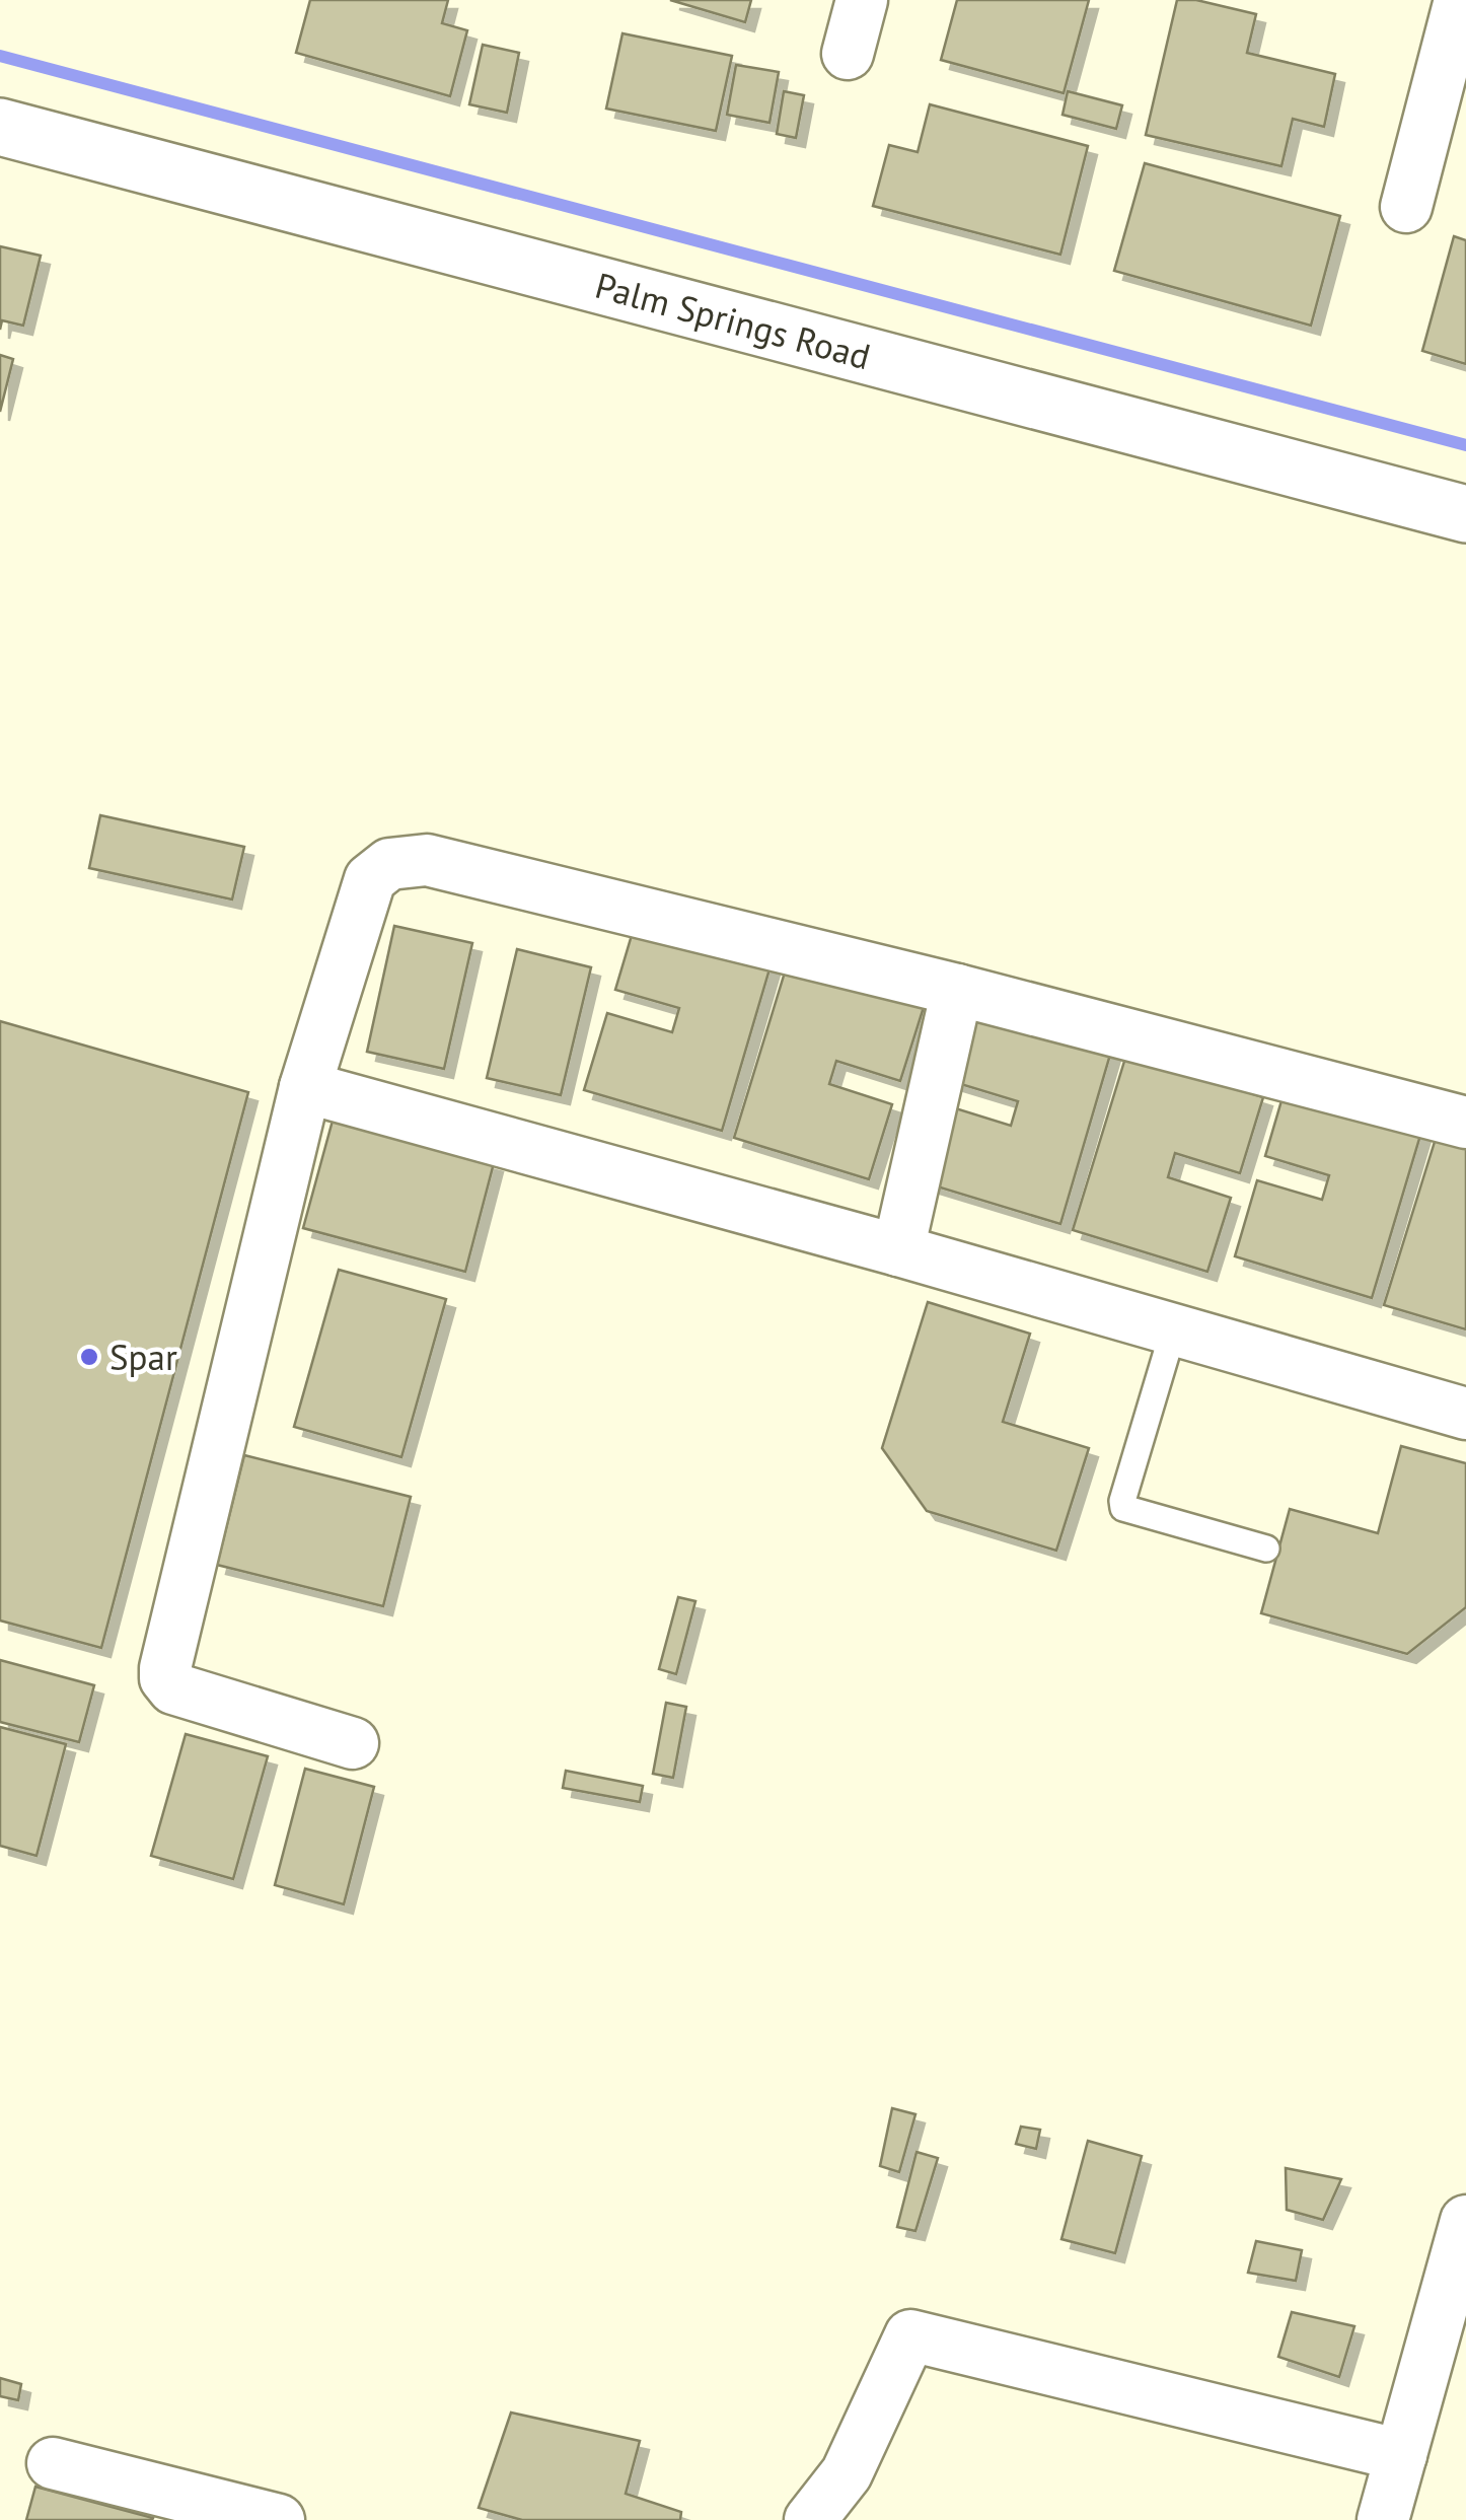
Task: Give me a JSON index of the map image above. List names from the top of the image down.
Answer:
{
  "streets": {
    "street": ["Palm Springs Road"]
  },
  "places": ["Spar"]
}
